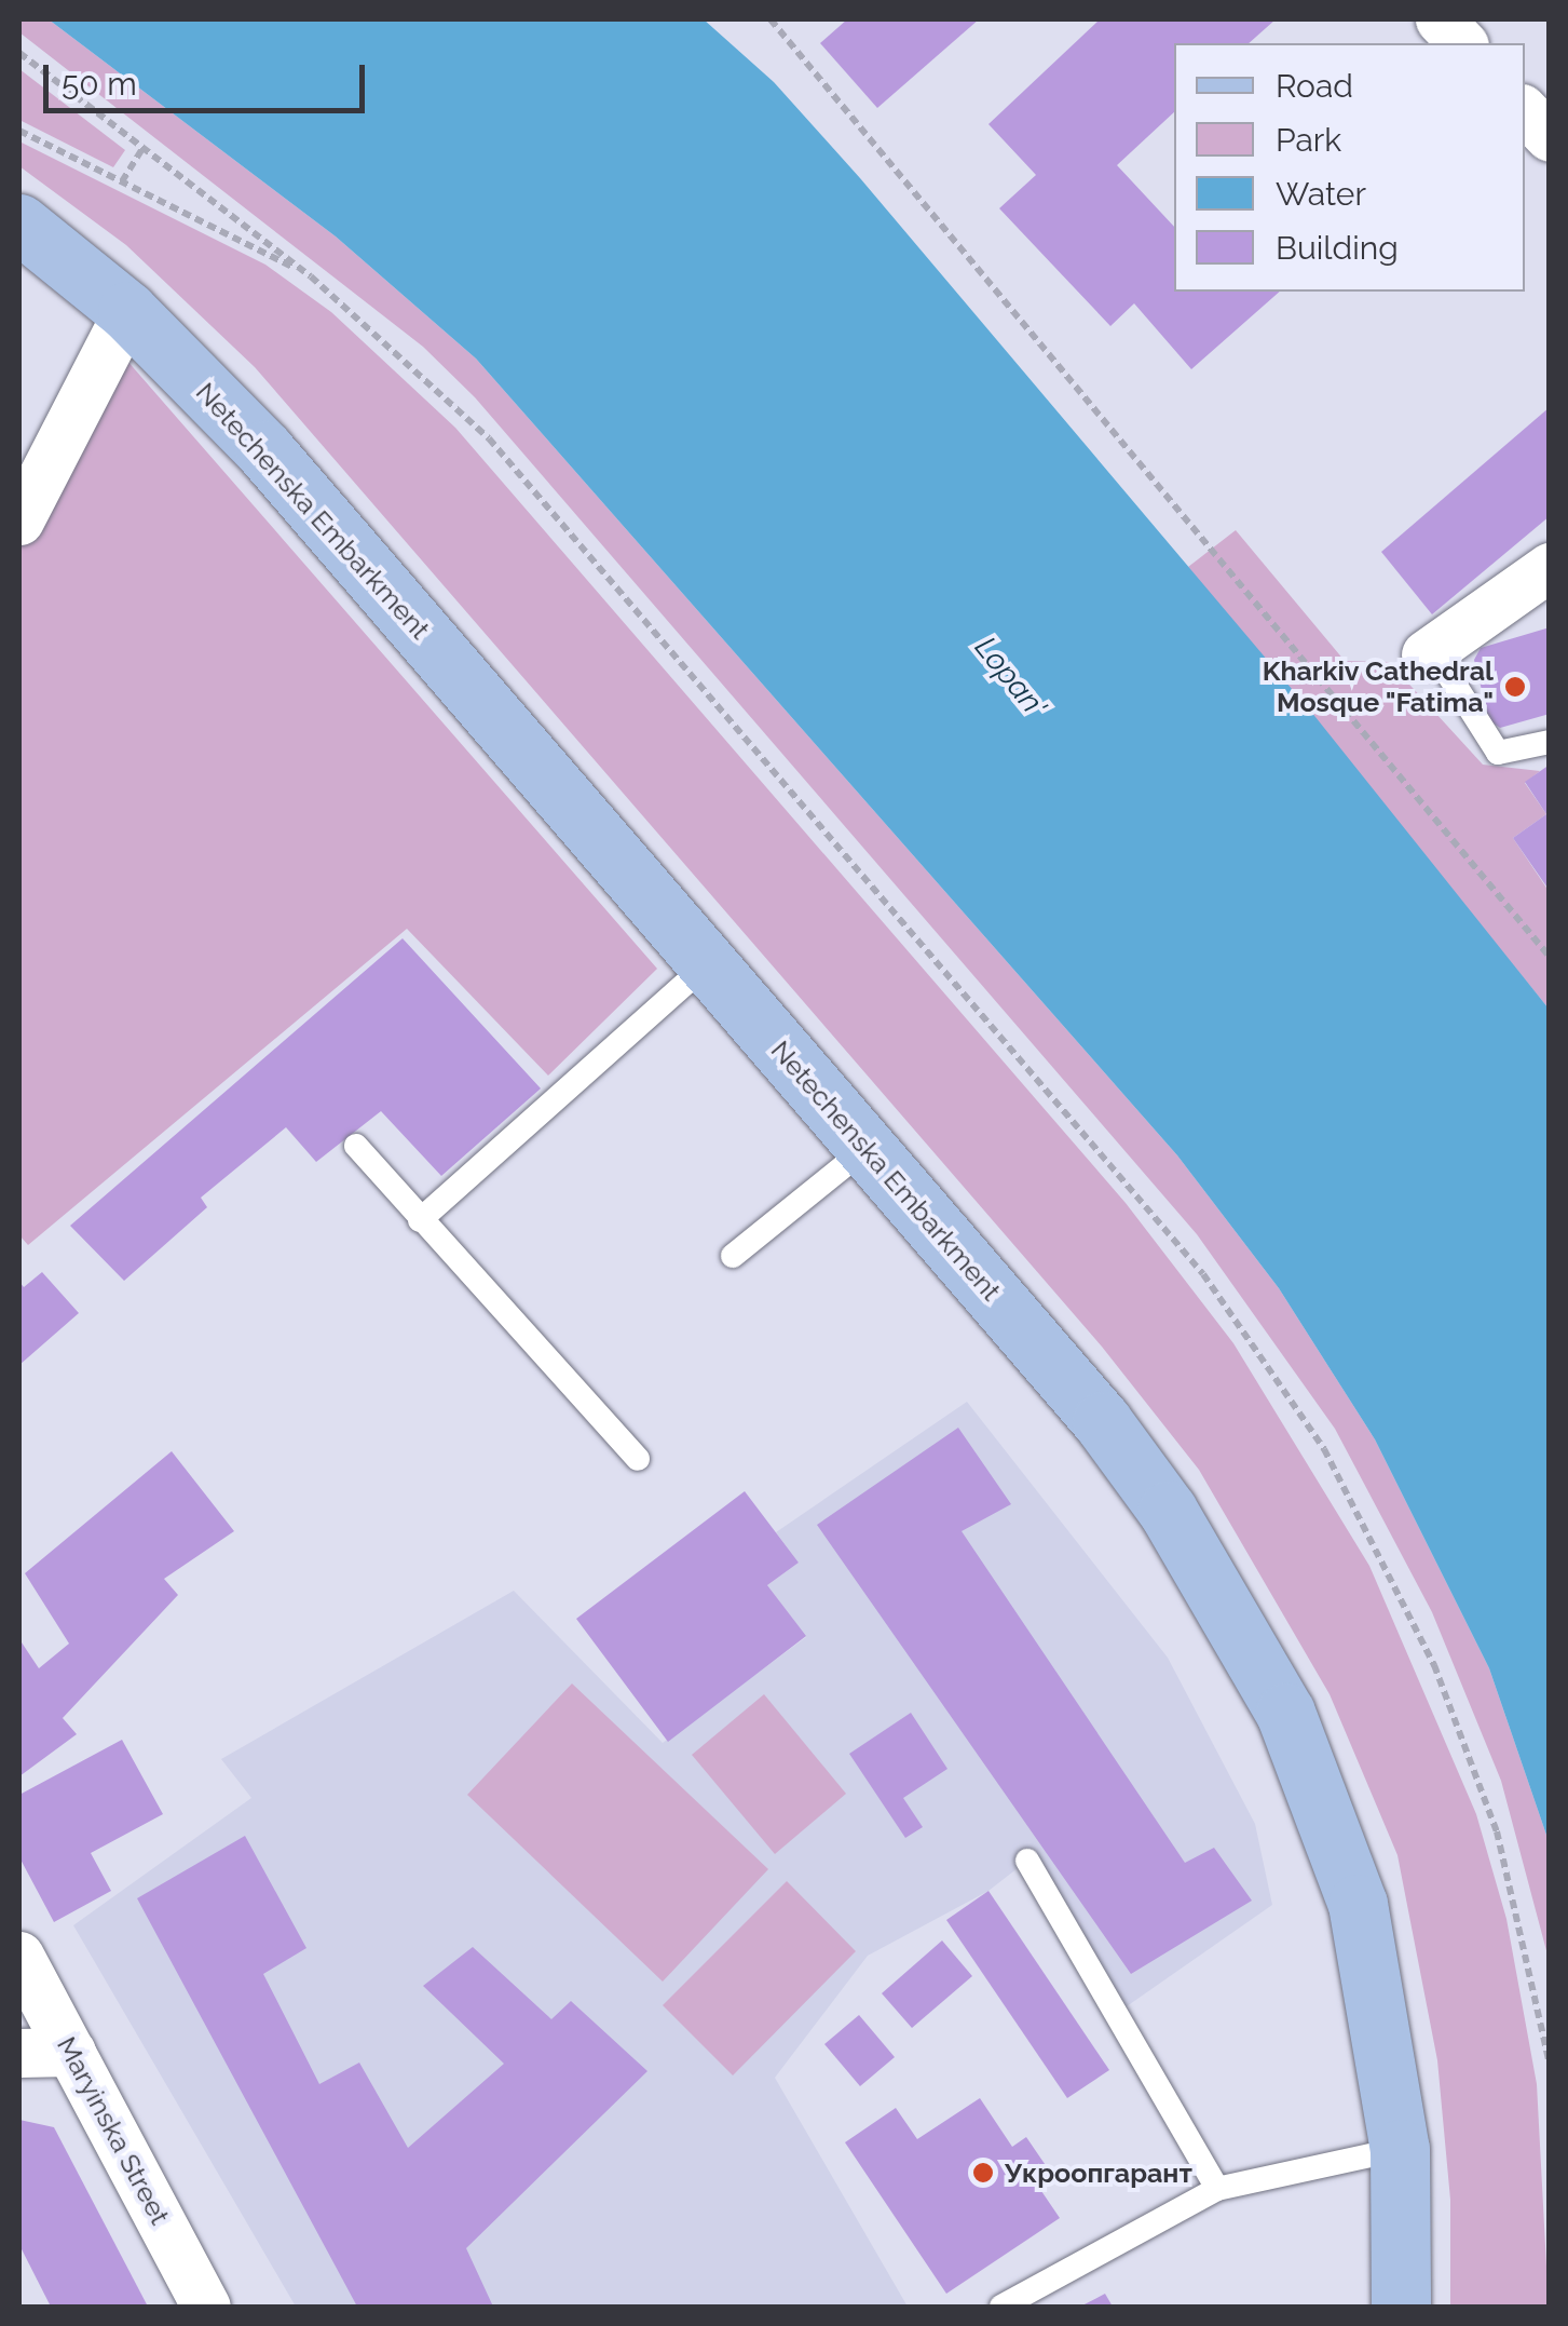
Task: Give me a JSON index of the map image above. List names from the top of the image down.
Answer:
{
  "streets": {
    "main road": ["Netechenska Embarkment"],
    "street": ["Maryinska Street"]
  },
  "water": ["Lopan'"],
  "places": ["Kharkiv Cathedral Mosque \"Fatima\"", "Укроопгарант"],
  "legend": [
    "Road",
    "Park",
    "Water",
    "Building"
  ],
  "scale_bar": "50 m"
}
